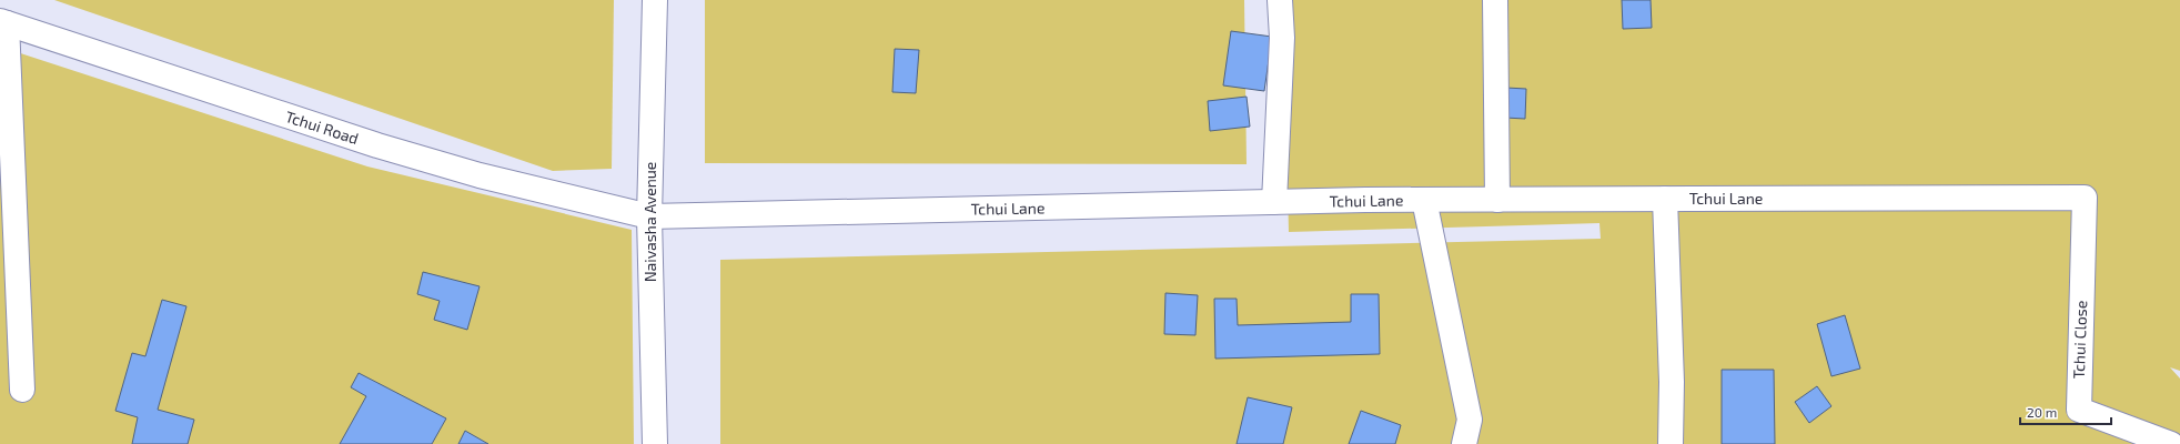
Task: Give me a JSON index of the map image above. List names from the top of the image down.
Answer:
{
  "streets": {
    "street": [
      "Tchui Road",
      "Tchui Lane",
      "Naivasha Avenue",
      "Tchui Close"
    ]
  },
  "crossings": [
    ["Tchui Road", "Tchui Lane"],
    ["Tchui Road", "Naivasha Avenue"],
    ["Tchui Lane", "Naivasha Avenue"],
    ["Tchui Lane", "Tchui Close"]
  ],
  "scale_bar": "20 m"
}
